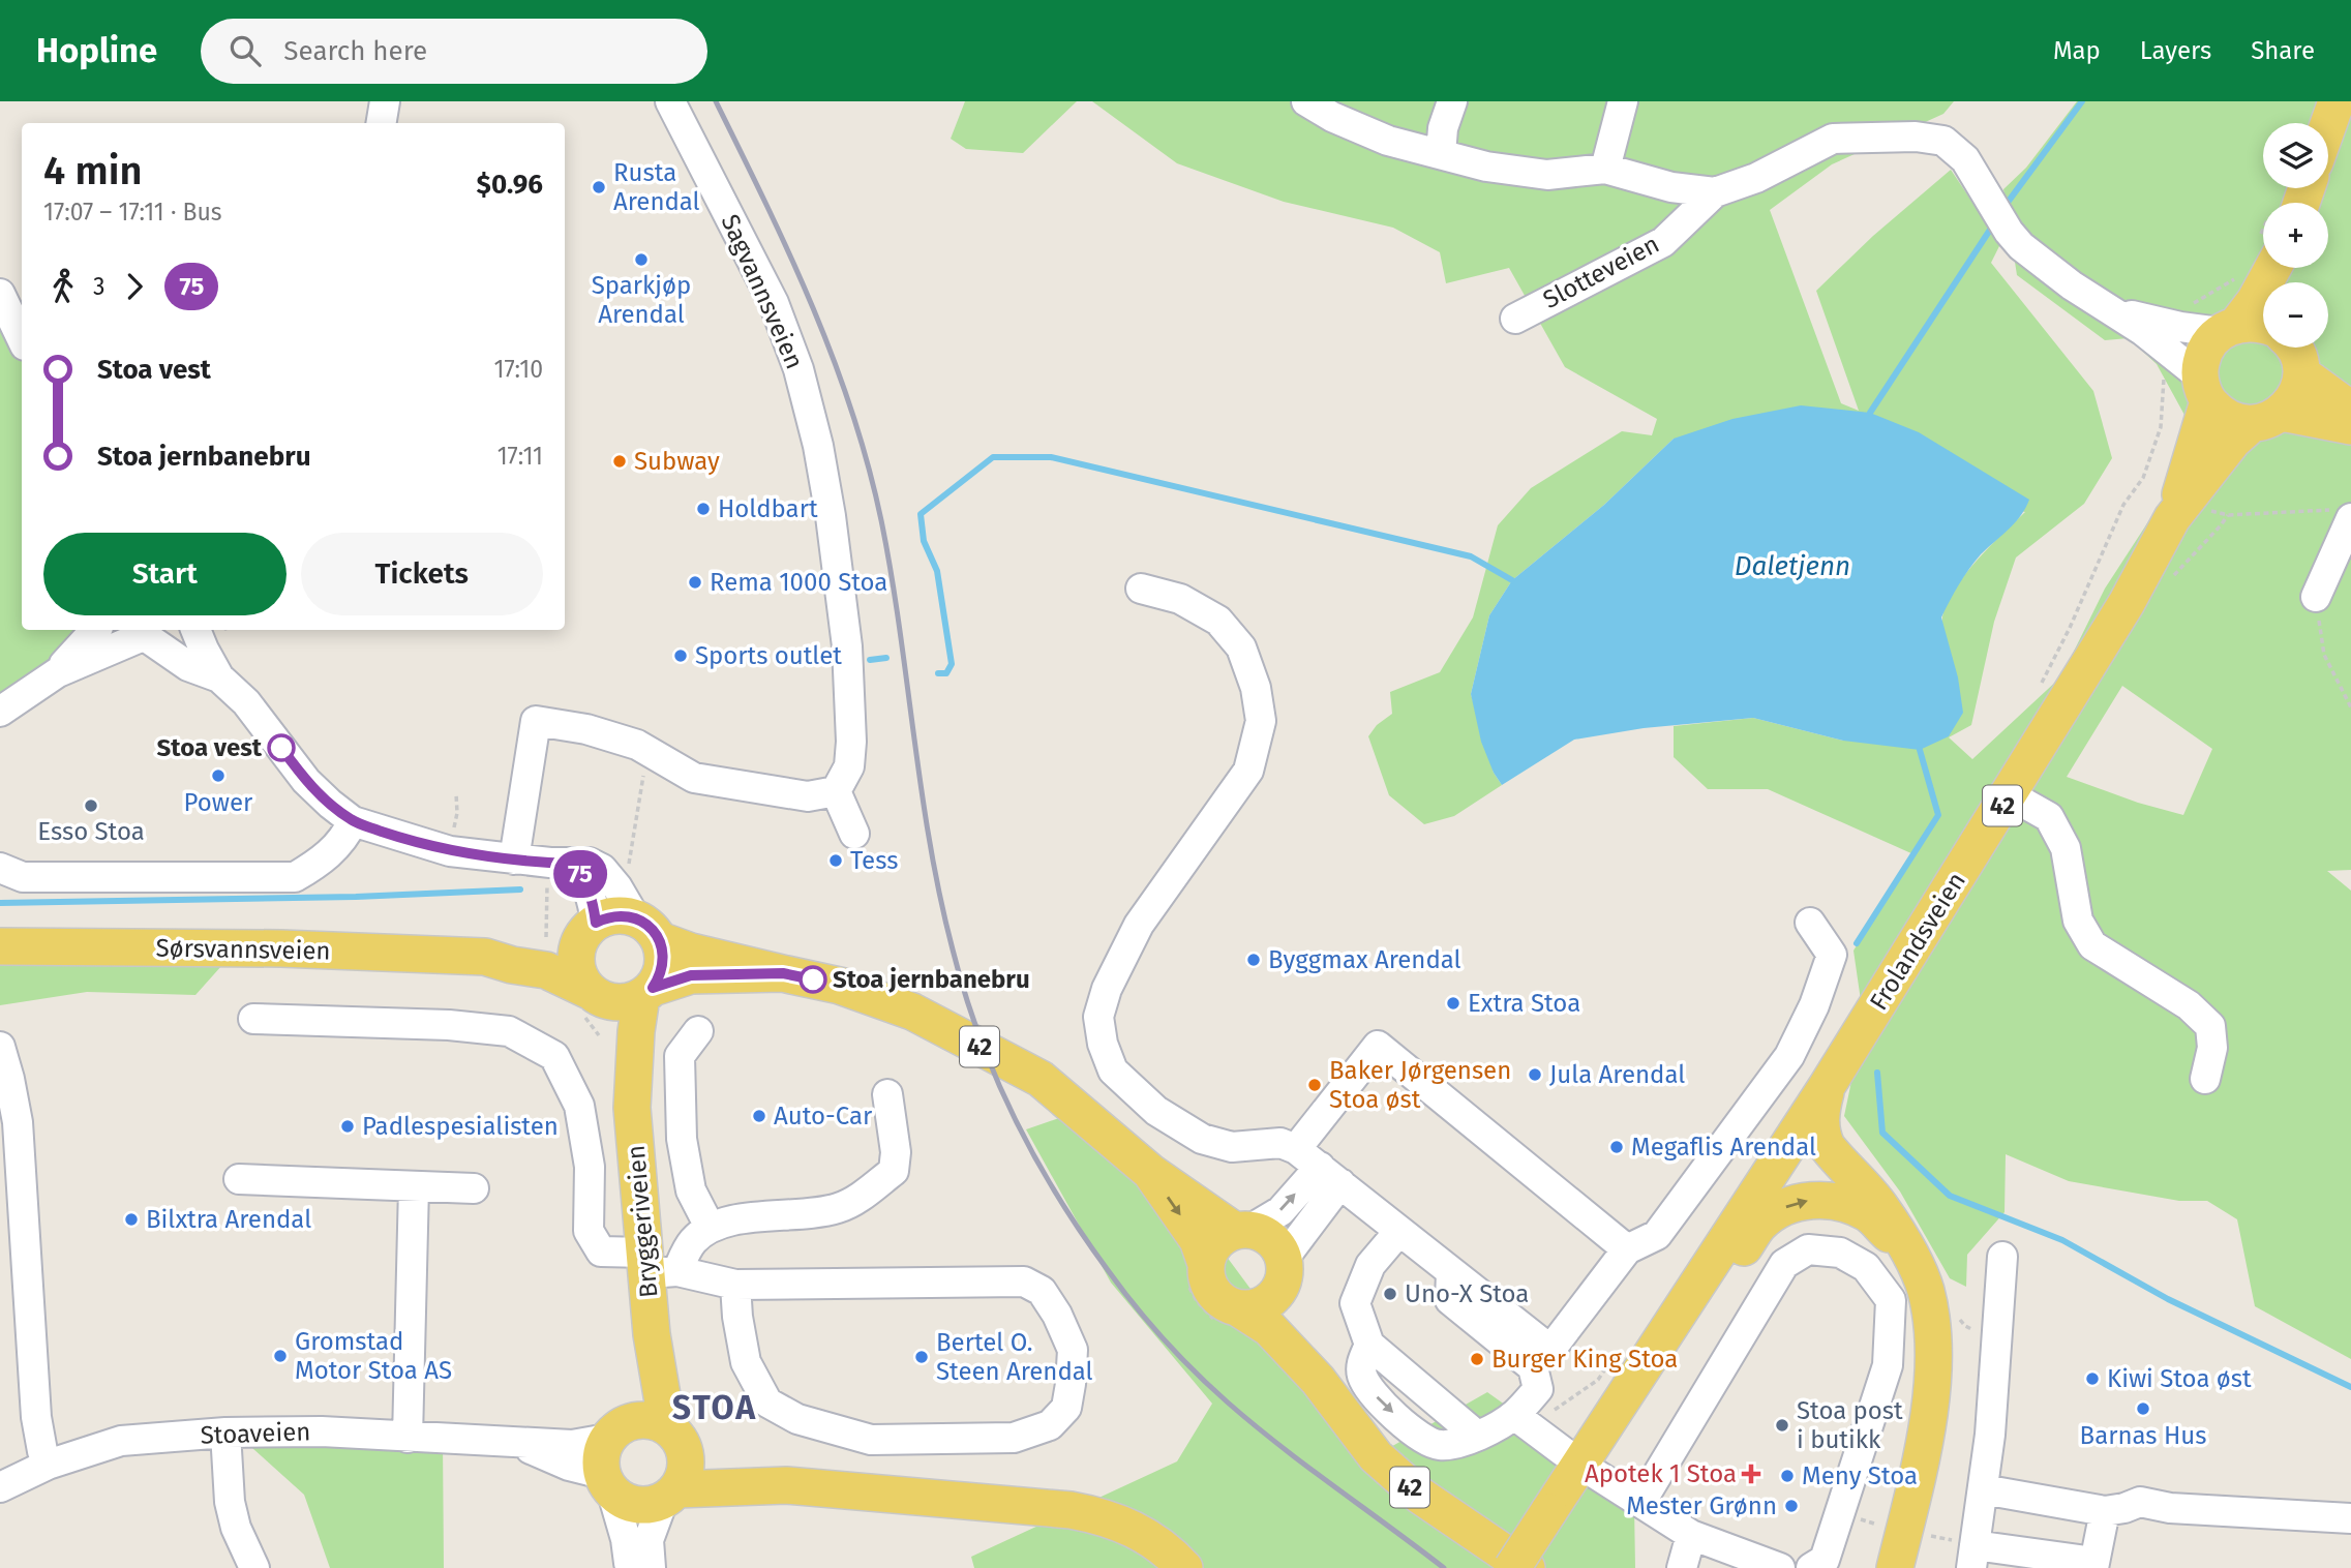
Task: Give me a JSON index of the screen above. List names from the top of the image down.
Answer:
{
  "streets": {
    "main road": [
      "42",
      "Frolandsveien",
      "Sørsvannsveien",
      "Bryggeriveien"
    ],
    "street": ["Slotteveien", "Sagvannsveien", "Stoaveien"]
  },
  "crossings": [
    ["Slotteveien", "42"],
    ["Slotteveien", "Frolandsveien"],
    ["42", "Frolandsveien"],
    ["42", "Sørsvannsveien"],
    ["42", "Bryggeriveien"],
    ["Sørsvannsveien", "Bryggeriveien"],
    ["Bryggeriveien", "Stoaveien"]
  ],
  "districts": ["STOA"],
  "water": ["Daletjenn"],
  "places": {
    "other": [
      "Rusta Arendal",
      "Sparkjøp Arendal",
      "Subway",
      "Holdbart",
      "Rema 1000 Stoa",
      "Sports outlet",
      "Stoa vest",
      "Power",
      "Esso Stoa",
      "Tess",
      "Byggmax Arendal",
      "Stoa jernbanebru",
      "Extra Stoa",
      "Jula Arendal",
      "Baker Jørgensen Stoa øst",
      "Auto-Car",
      "Padlespesialisten",
      "Megaflis Arendal",
      "Bilxtra Arendal",
      "Uno-X Stoa",
      "Gromstad Motor Stoa AS",
      "Bertel O. Steen Arendal",
      "Burger King Stoa",
      "Kiwi Stoa øst",
      "Barnas Hus",
      "Stoa post i butikk",
      "Meny Stoa",
      "Mester Grønn"
    ],
    "health": ["Apotek 1 Stoa"]
  },
  "lines": ["bus line 75"],
  "page": {
    "header": "Hopline",
    "search": "Search here",
    "nav": ["Map", "Layers", "Share"],
    "on_map": "75",
    "map_buttons": ["+", "−"],
    "heading": ["4 min", "17:07 – 17:11 · Bus", "$0.96"],
    "legs": ["3", "75"],
    "list": [
      {
        "name": "Stoa vest",
        "value": "17:10"
      },
      {
        "name": "Stoa jernbanebru",
        "value": "17:11"
      }
    ],
    "buttons": ["Start", "Tickets"]
  }
}
